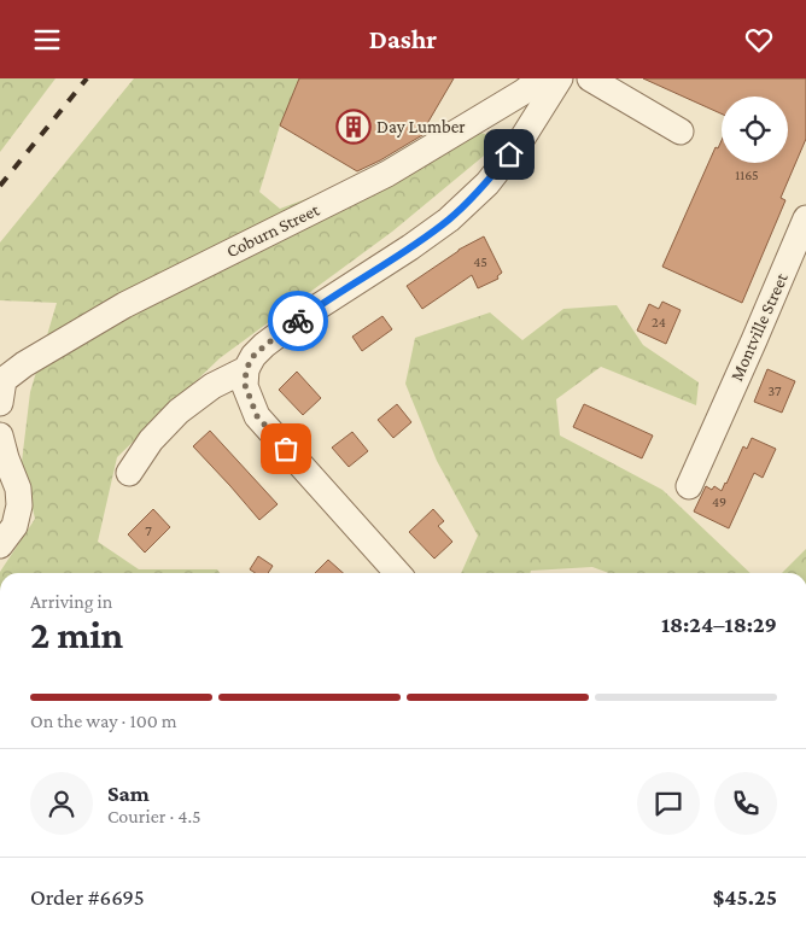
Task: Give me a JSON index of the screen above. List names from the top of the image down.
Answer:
{
  "streets": {
    "street": ["Coburn Street", "Montville Street"]
  },
  "places": {
    "building": ["Day Lumber"]
  },
  "house_numbers": [
    "1165",
    "45",
    "24",
    "37",
    "49",
    "7"
  ],
  "page": {
    "header": "Dashr",
    "heading": ["2 min", "Arriving in", "18:24–18:29"],
    "panel": [
      "Sam",
      "Courier · 4.5",
      "Order #6695",
      "$45.25"
    ],
    "bar": "On the way · 100 m"
  }
}
